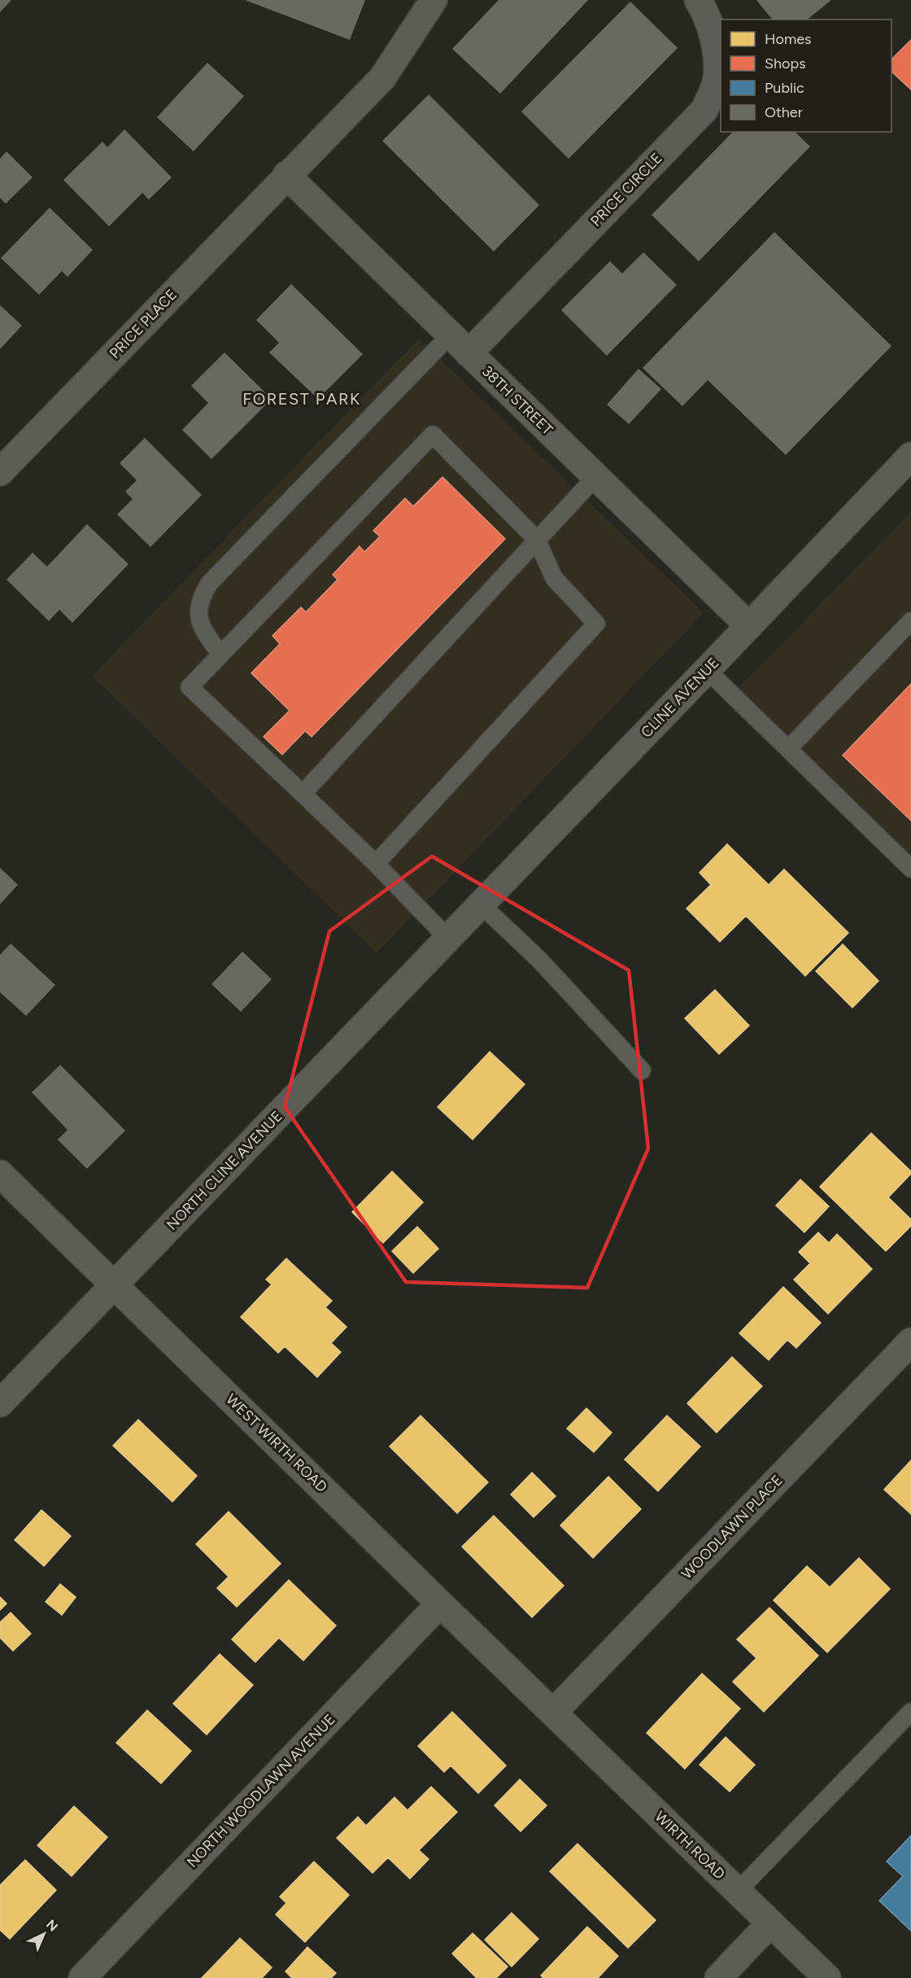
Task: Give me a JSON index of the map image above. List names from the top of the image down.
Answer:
{
  "streets": {
    "street": [
      "PRICE CIRCLE",
      "PRICE PLACE",
      "38TH STREET",
      "CLINE AVENUE",
      "NORTH CLINE AVENUE",
      "WEST WIRTH ROAD",
      "WOODLAWN PLACE",
      "NORTH WOODLAWN AVENUE",
      "WIRTH ROAD"
    ]
  },
  "crossings": [
    ["PRICE CIRCLE", "38TH STREET"],
    ["PRICE PLACE", "38TH STREET"],
    ["38TH STREET", "CLINE AVENUE"],
    ["CLINE AVENUE", "NORTH CLINE AVENUE"],
    ["NORTH CLINE AVENUE", "WEST WIRTH ROAD"],
    ["WEST WIRTH ROAD", "WOODLAWN PLACE"],
    ["WEST WIRTH ROAD", "NORTH WOODLAWN AVENUE"],
    ["WEST WIRTH ROAD", "WIRTH ROAD"],
    ["WOODLAWN PLACE", "WIRTH ROAD"]
  ],
  "districts": ["FOREST PARK"],
  "legend": [
    "Homes",
    "Shops",
    "Public",
    "Other"
  ],
  "north": "top right"
}
